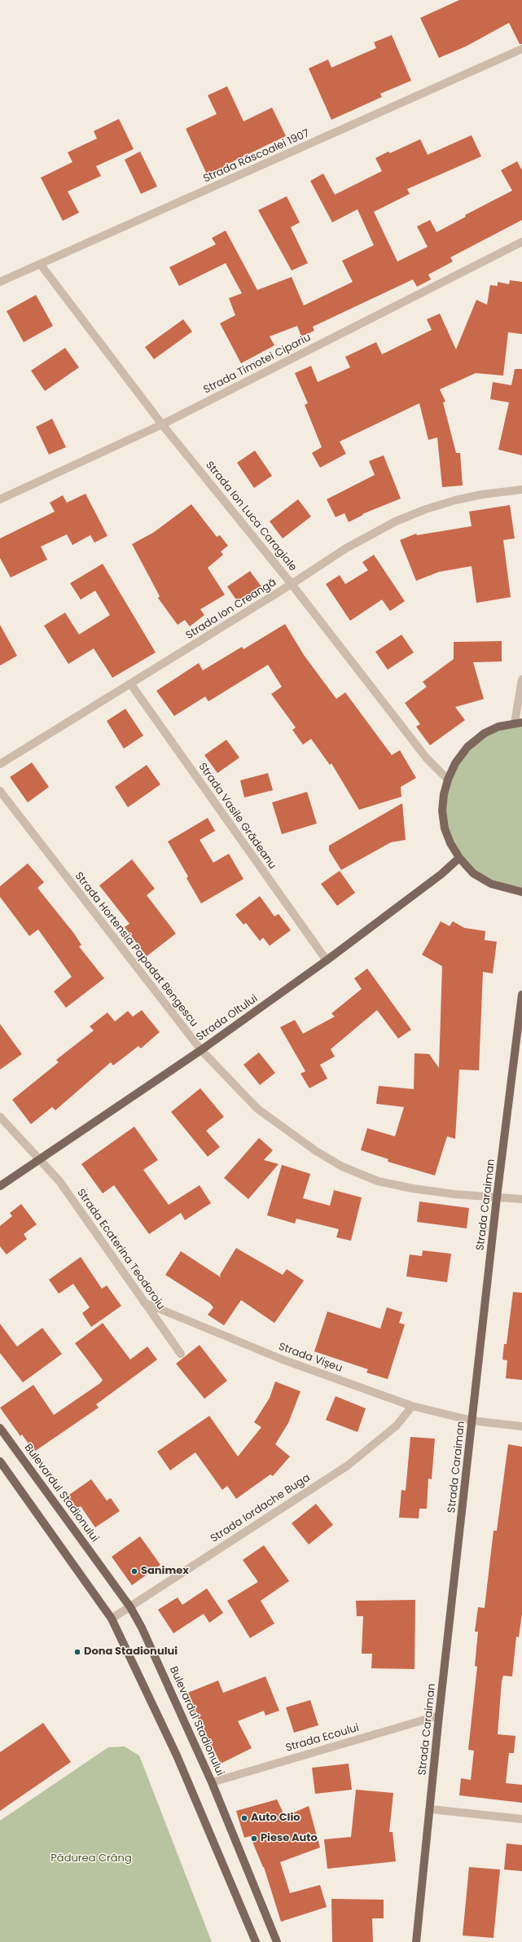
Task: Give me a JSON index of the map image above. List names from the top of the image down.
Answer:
{
  "streets": {
    "main road": ["Strada Oltului", "Strada Caraiman", "Bulevardul Stadionului"],
    "street": [
      "Strada Răscoalei 1907",
      "Strada Timotei Cipariu",
      "Strada Ion Luca Caragiale",
      "Strada Ion Creangă",
      "Strada Vasile Grădeanu",
      "Strada Hortensia Papadat Bengescu",
      "Strada Ecaterina Teodoroiu",
      "Strada Vișeu",
      "Strada Iordache Buga",
      "Strada Ecoului"
    ]
  },
  "crossings": [
    ["Strada Răscoalei 1907", "Strada Ion Luca Caragiale"],
    ["Strada Timotei Cipariu", "Strada Ion Luca Caragiale"],
    ["Strada Ion Luca Caragiale", "Strada Ion Creangă"],
    ["Strada Ion Creangă", "Strada Vasile Grădeanu"],
    ["Strada Vasile Grădeanu", "Strada Oltului"],
    ["Strada Hortensia Papadat Bengescu", "Strada Oltului"],
    ["Strada Hortensia Papadat Bengescu", "Strada Caraiman"],
    ["Strada Oltului", "Strada Ecaterina Teodoroiu"],
    ["Strada Caraiman", "Strada Vișeu"],
    ["Strada Caraiman", "Strada Ecoului"],
    ["Strada Ecaterina Teodoroiu", "Strada Vișeu"],
    ["Strada Vișeu", "Strada Iordache Buga"],
    ["Bulevardul Stadionului", "Strada Iordache Buga"],
    ["Bulevardul Stadionului", "Strada Ecoului"]
  ],
  "parks": ["Pădurea Crâng"],
  "places": [
    "Sanimex",
    "Dona Stadionului",
    "Auto Clio",
    "Piese Auto"
  ]
}
